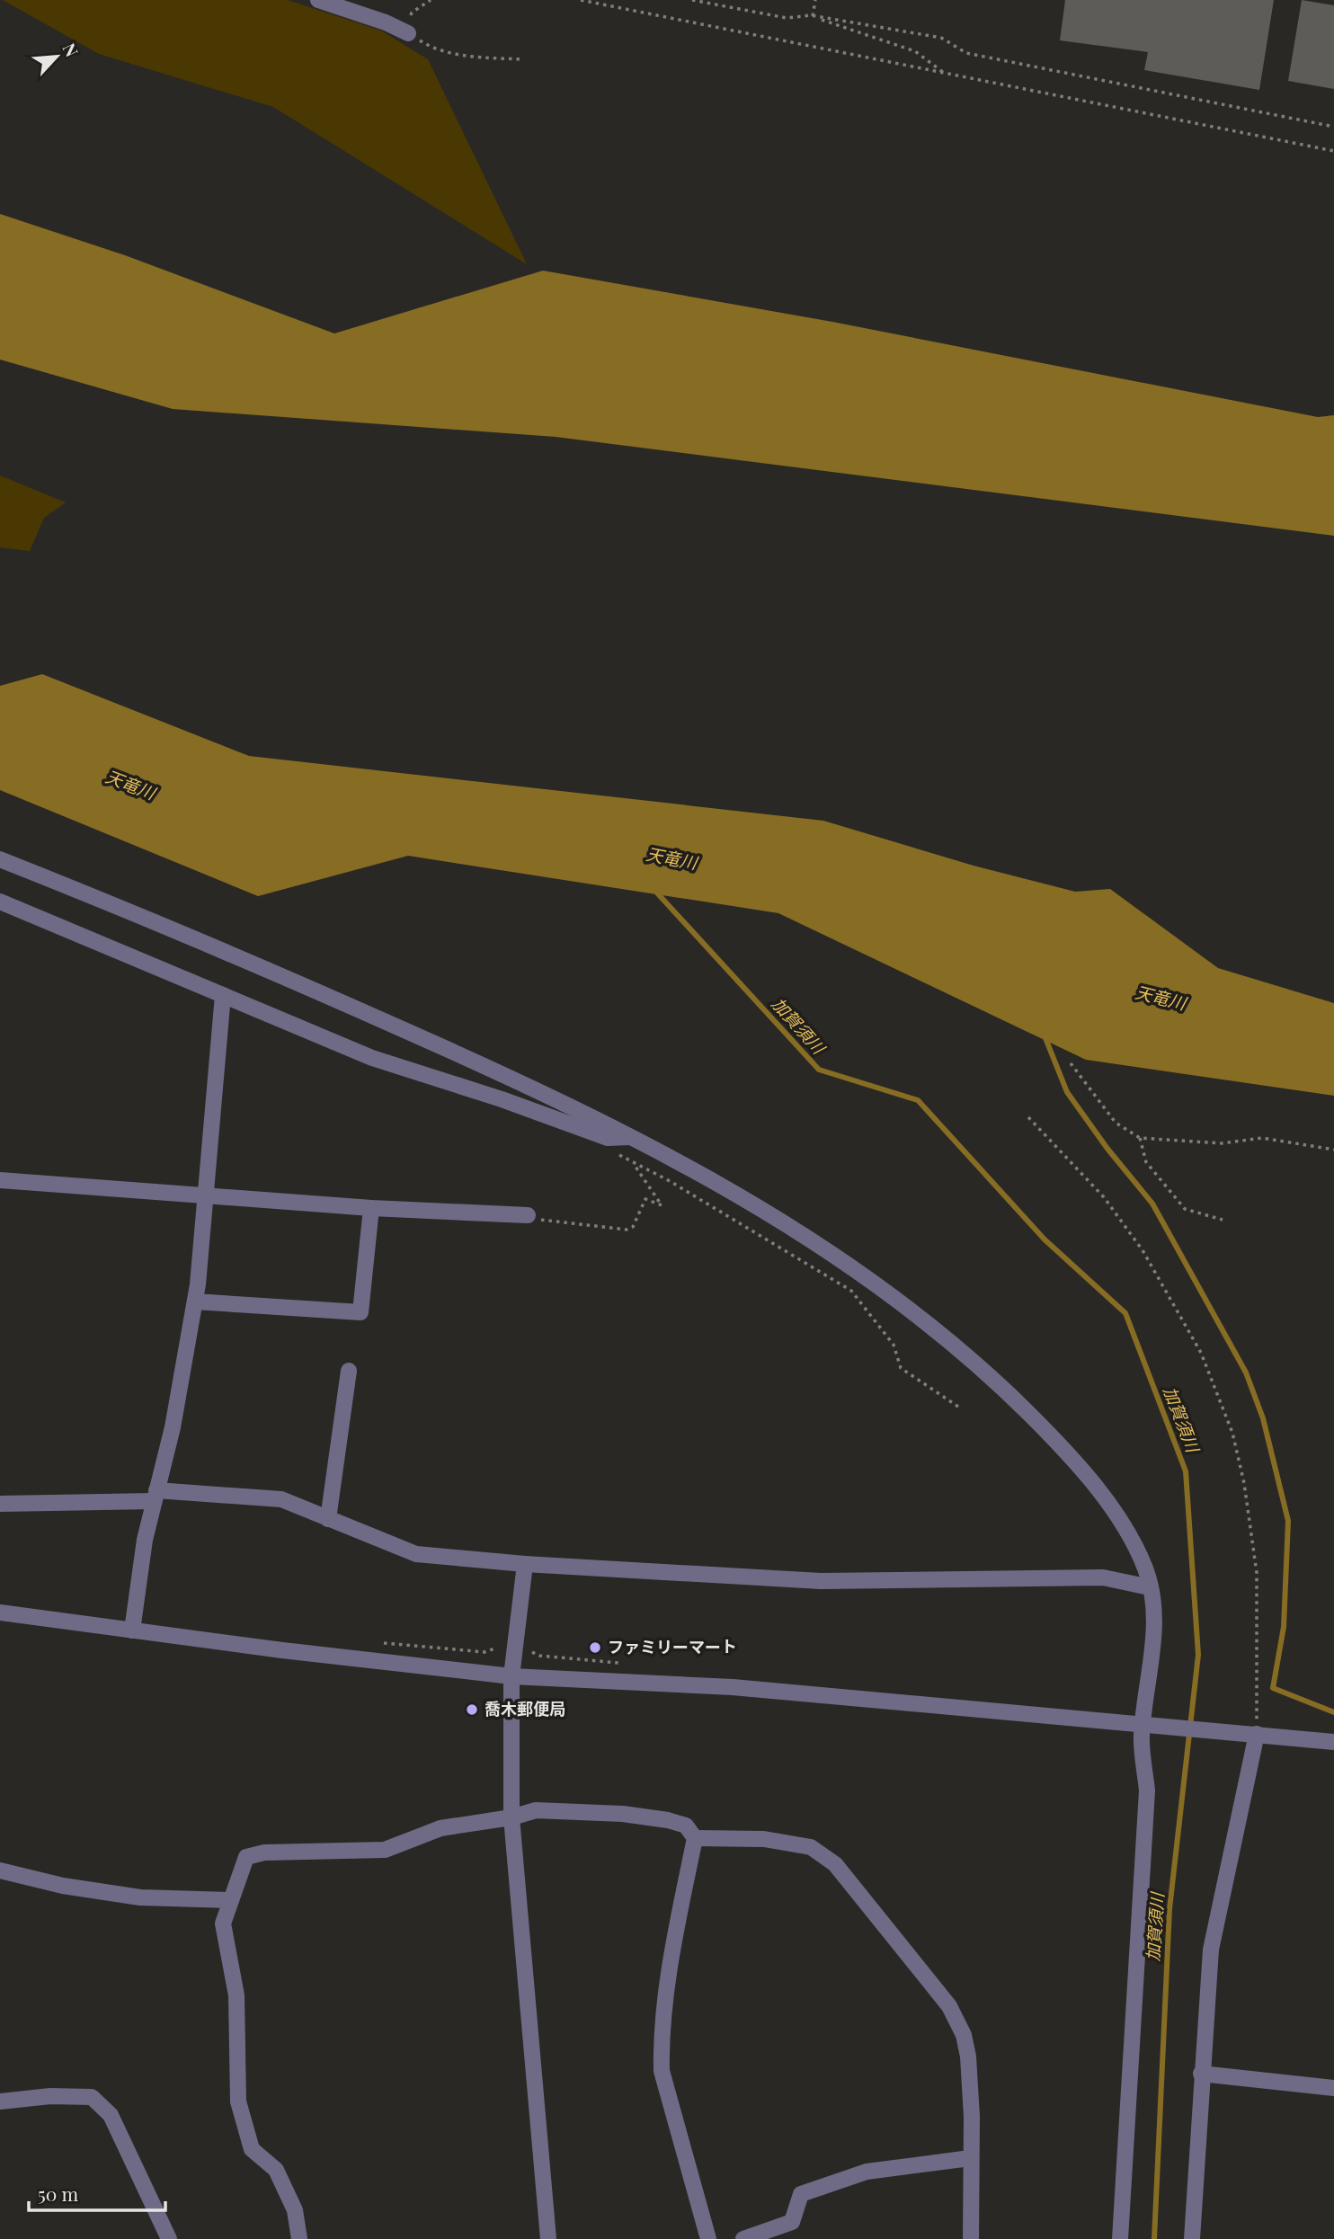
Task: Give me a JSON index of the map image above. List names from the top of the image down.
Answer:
{
  "water": ["天竜川", "加賀須川"],
  "places": ["ファミリーマート", "喬木郵便局"],
  "scale_bar": "50 m",
  "north": "top right"
}
